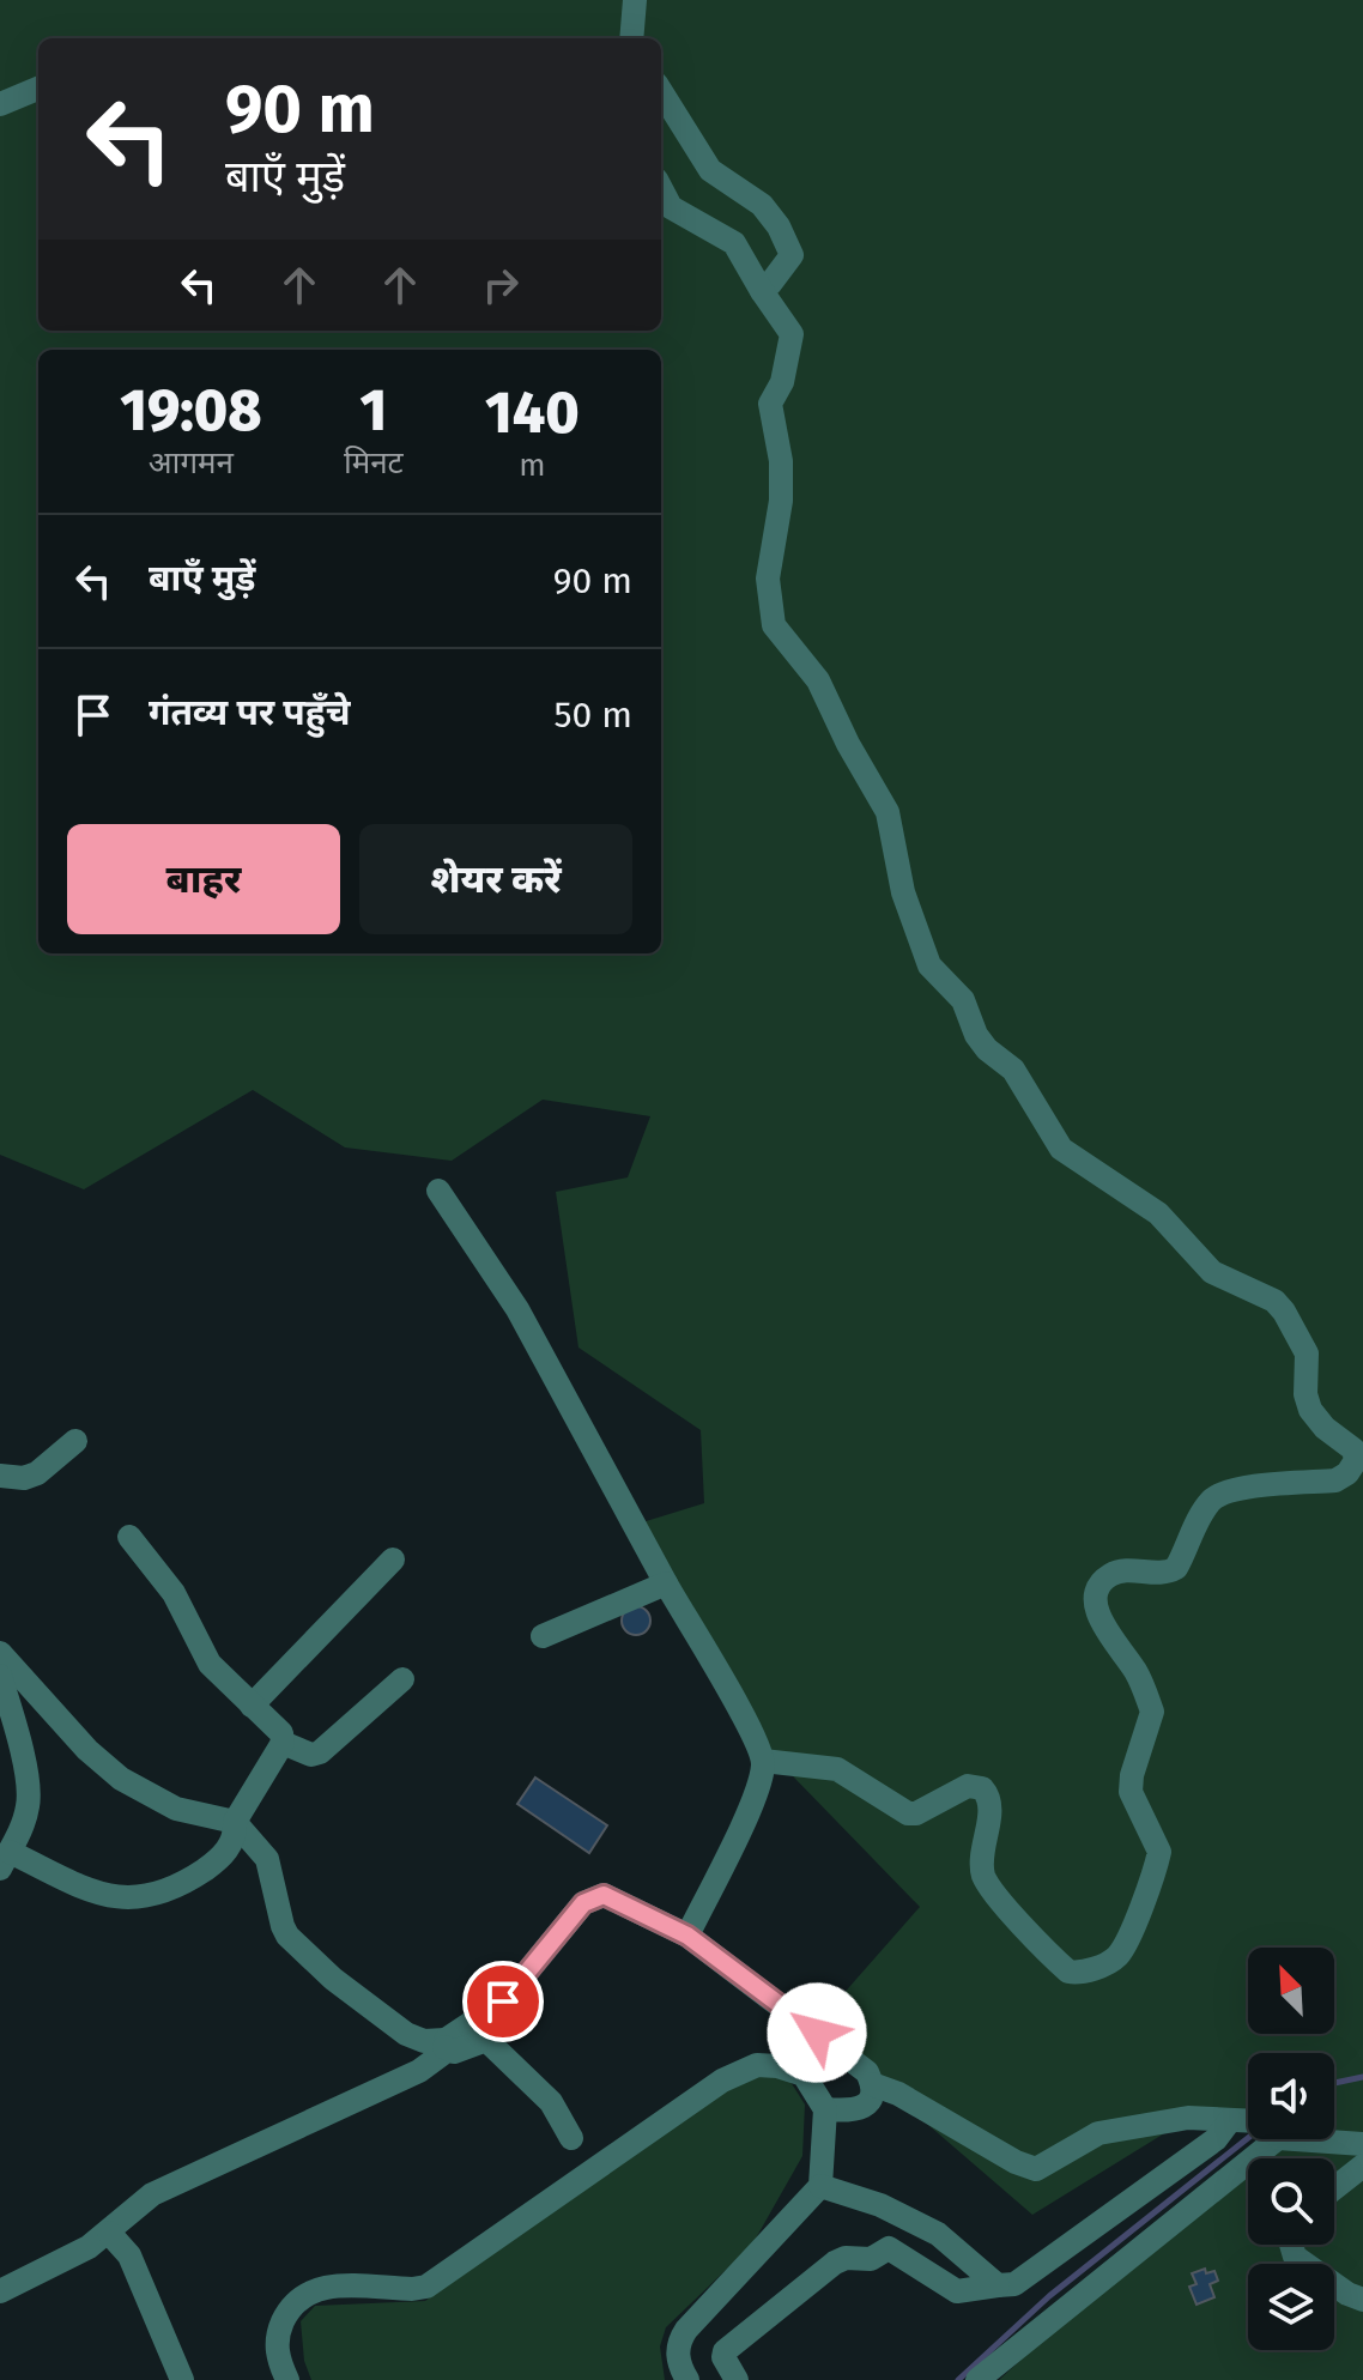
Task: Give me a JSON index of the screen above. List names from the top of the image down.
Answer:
{
  "north": "top left",
  "page": {
    "turn": ["90 m", "बाएँ मुड़ें"],
    "eta": [
      "19:08",
      "आगमन",
      "1",
      "मिनट",
      "140",
      "m"
    ],
    "list": [
      {
        "name": "बाएँ मुड़ें",
        "value": "90 m"
      },
      {
        "name": "गंतव्य पर पहुँचे",
        "value": "50 m"
      }
    ],
    "buttons": ["बाहर", "शेयर करें"]
  }
}
